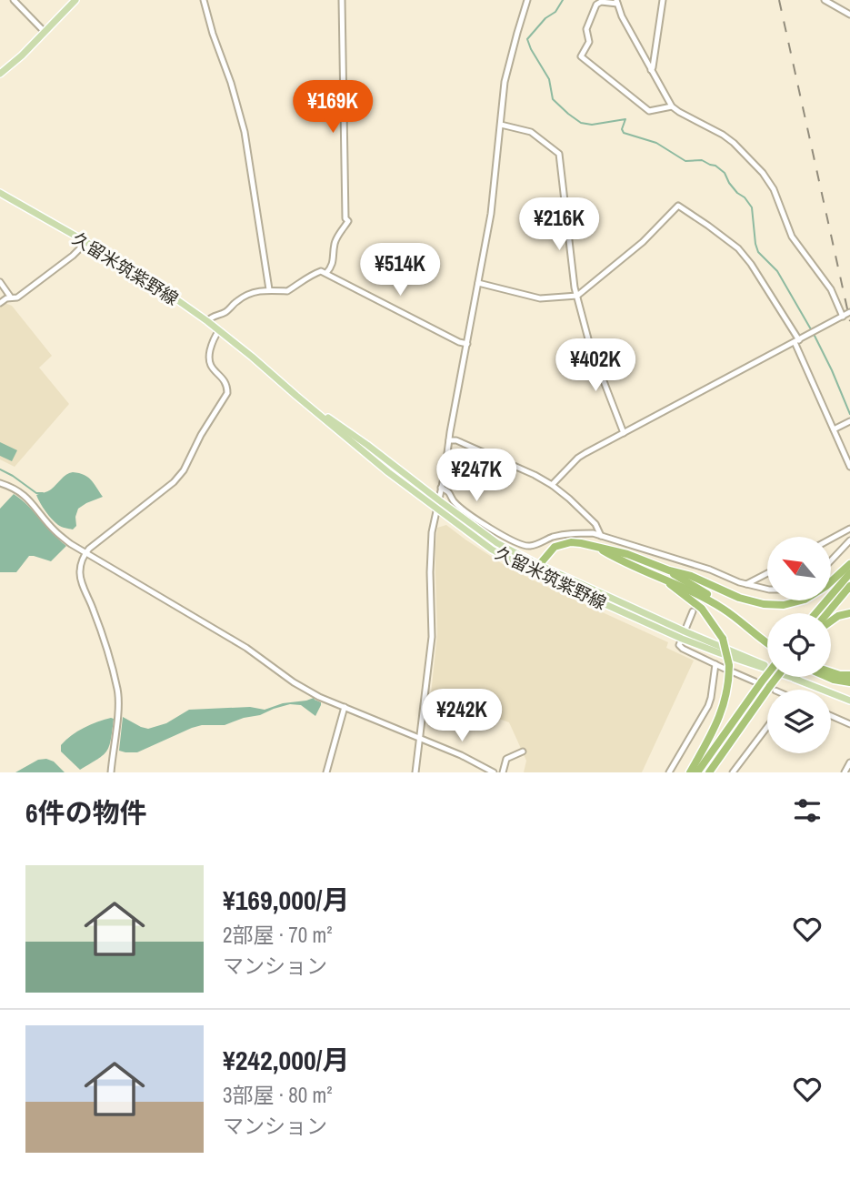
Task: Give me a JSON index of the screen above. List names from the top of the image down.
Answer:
{
  "streets": {
    "main road": ["久留米筑紫野線"]
  },
  "north": "top left",
  "page": {
    "price": [
      "¥169K",
      "¥216K",
      "¥514K",
      "¥402K",
      "¥247K",
      "¥242K"
    ],
    "heading": "6件の物件",
    "list": [
      {
        "name": "¥169,000/月",
        "note": "2部屋 · 70 m² · マンション"
      },
      {
        "name": "¥242,000/月",
        "note": "3部屋 · 80 m² · マンション"
      }
    ]
  }
}
